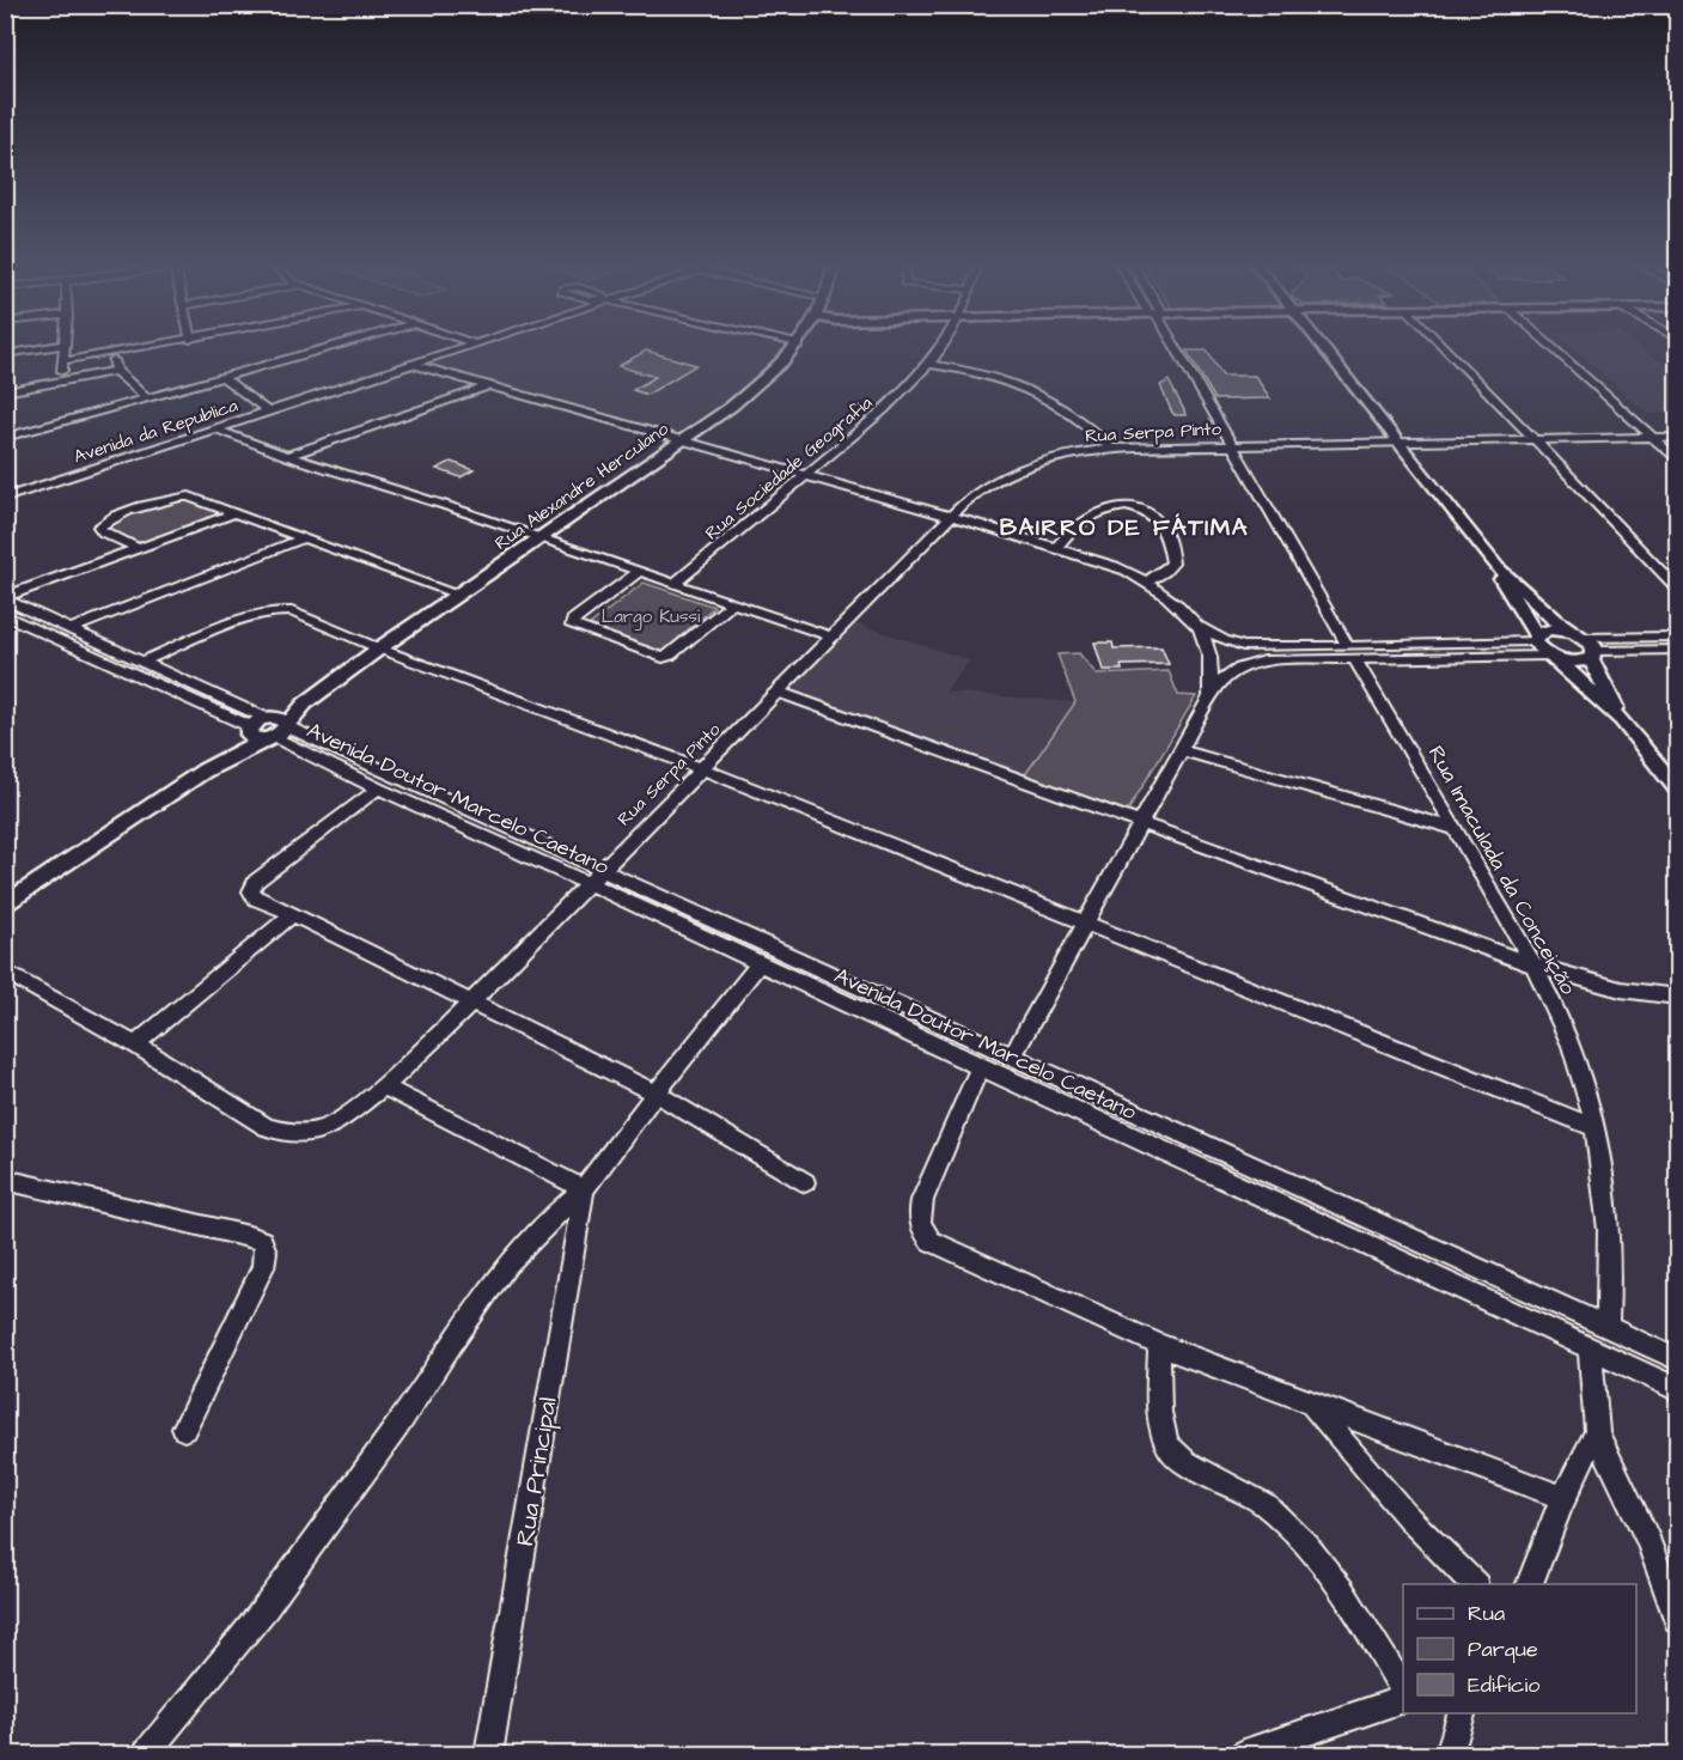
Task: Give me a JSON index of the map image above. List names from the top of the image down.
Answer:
{
  "streets": {
    "main road": ["Rua Alexandre Herculano"],
    "street": [
      "Avenida da Republica",
      "Rua Serpa Pinto",
      "Rua Sociedade Geografia",
      "Avenida Doutor Marcelo Caetano",
      "Rua Imaculada da Conceição",
      "Rua Principal"
    ]
  },
  "crossings": [
    ["Rua Serpa Pinto", "Avenida Doutor Marcelo Caetano"],
    ["Rua Serpa Pinto", "Rua Imaculada da Conceição"],
    ["Rua Alexandre Herculano", "Avenida Doutor Marcelo Caetano"],
    ["Avenida Doutor Marcelo Caetano", "Rua Imaculada da Conceição"]
  ],
  "districts": ["BAIRRO DE FÁTIMA"],
  "parks": ["Largo Kussi"],
  "legend": ["Rua", "Parque", "Edifício"]
}
